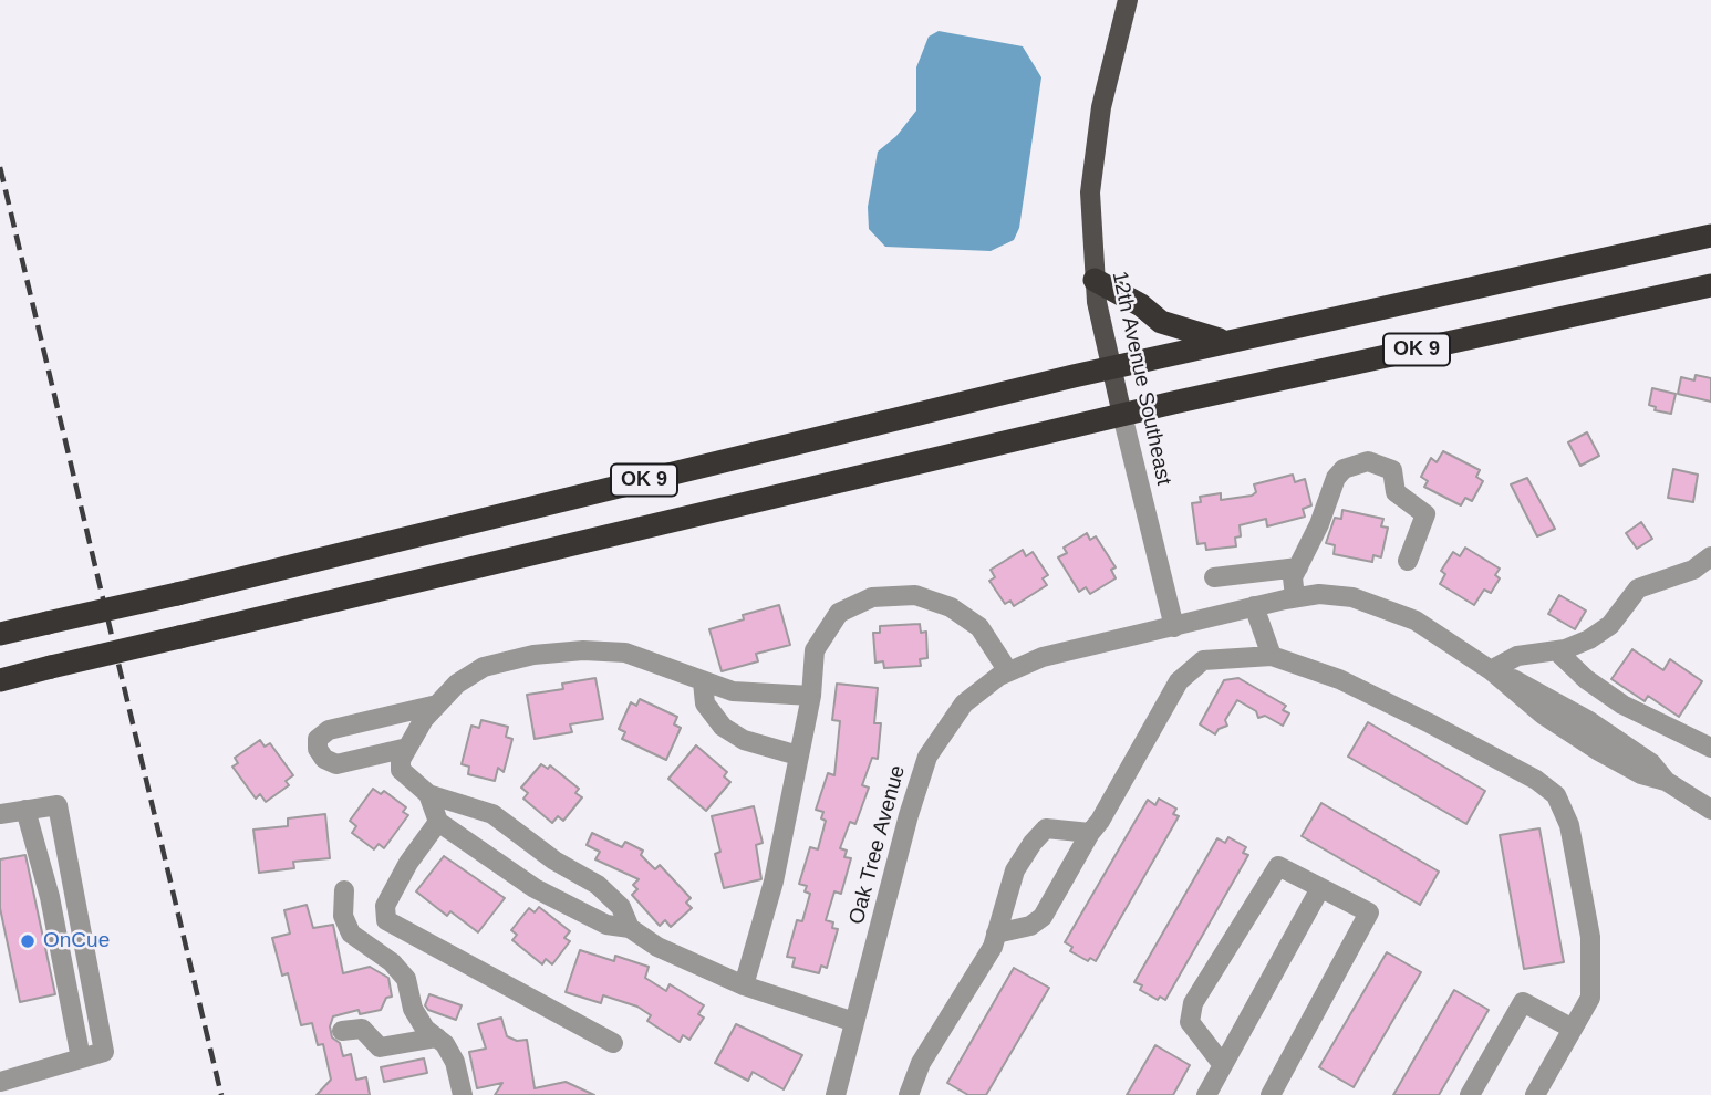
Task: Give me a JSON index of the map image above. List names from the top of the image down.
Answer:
{
  "streets": {
    "highway": ["OK 9"],
    "main road": ["12th Avenue Southeast"],
    "street": ["Oak Tree Avenue"]
  },
  "crossings": [
    ["OK 9", "12th Avenue Southeast"],
    ["12th Avenue Southeast", "Oak Tree Avenue"]
  ],
  "places": ["OnCue"]
}
